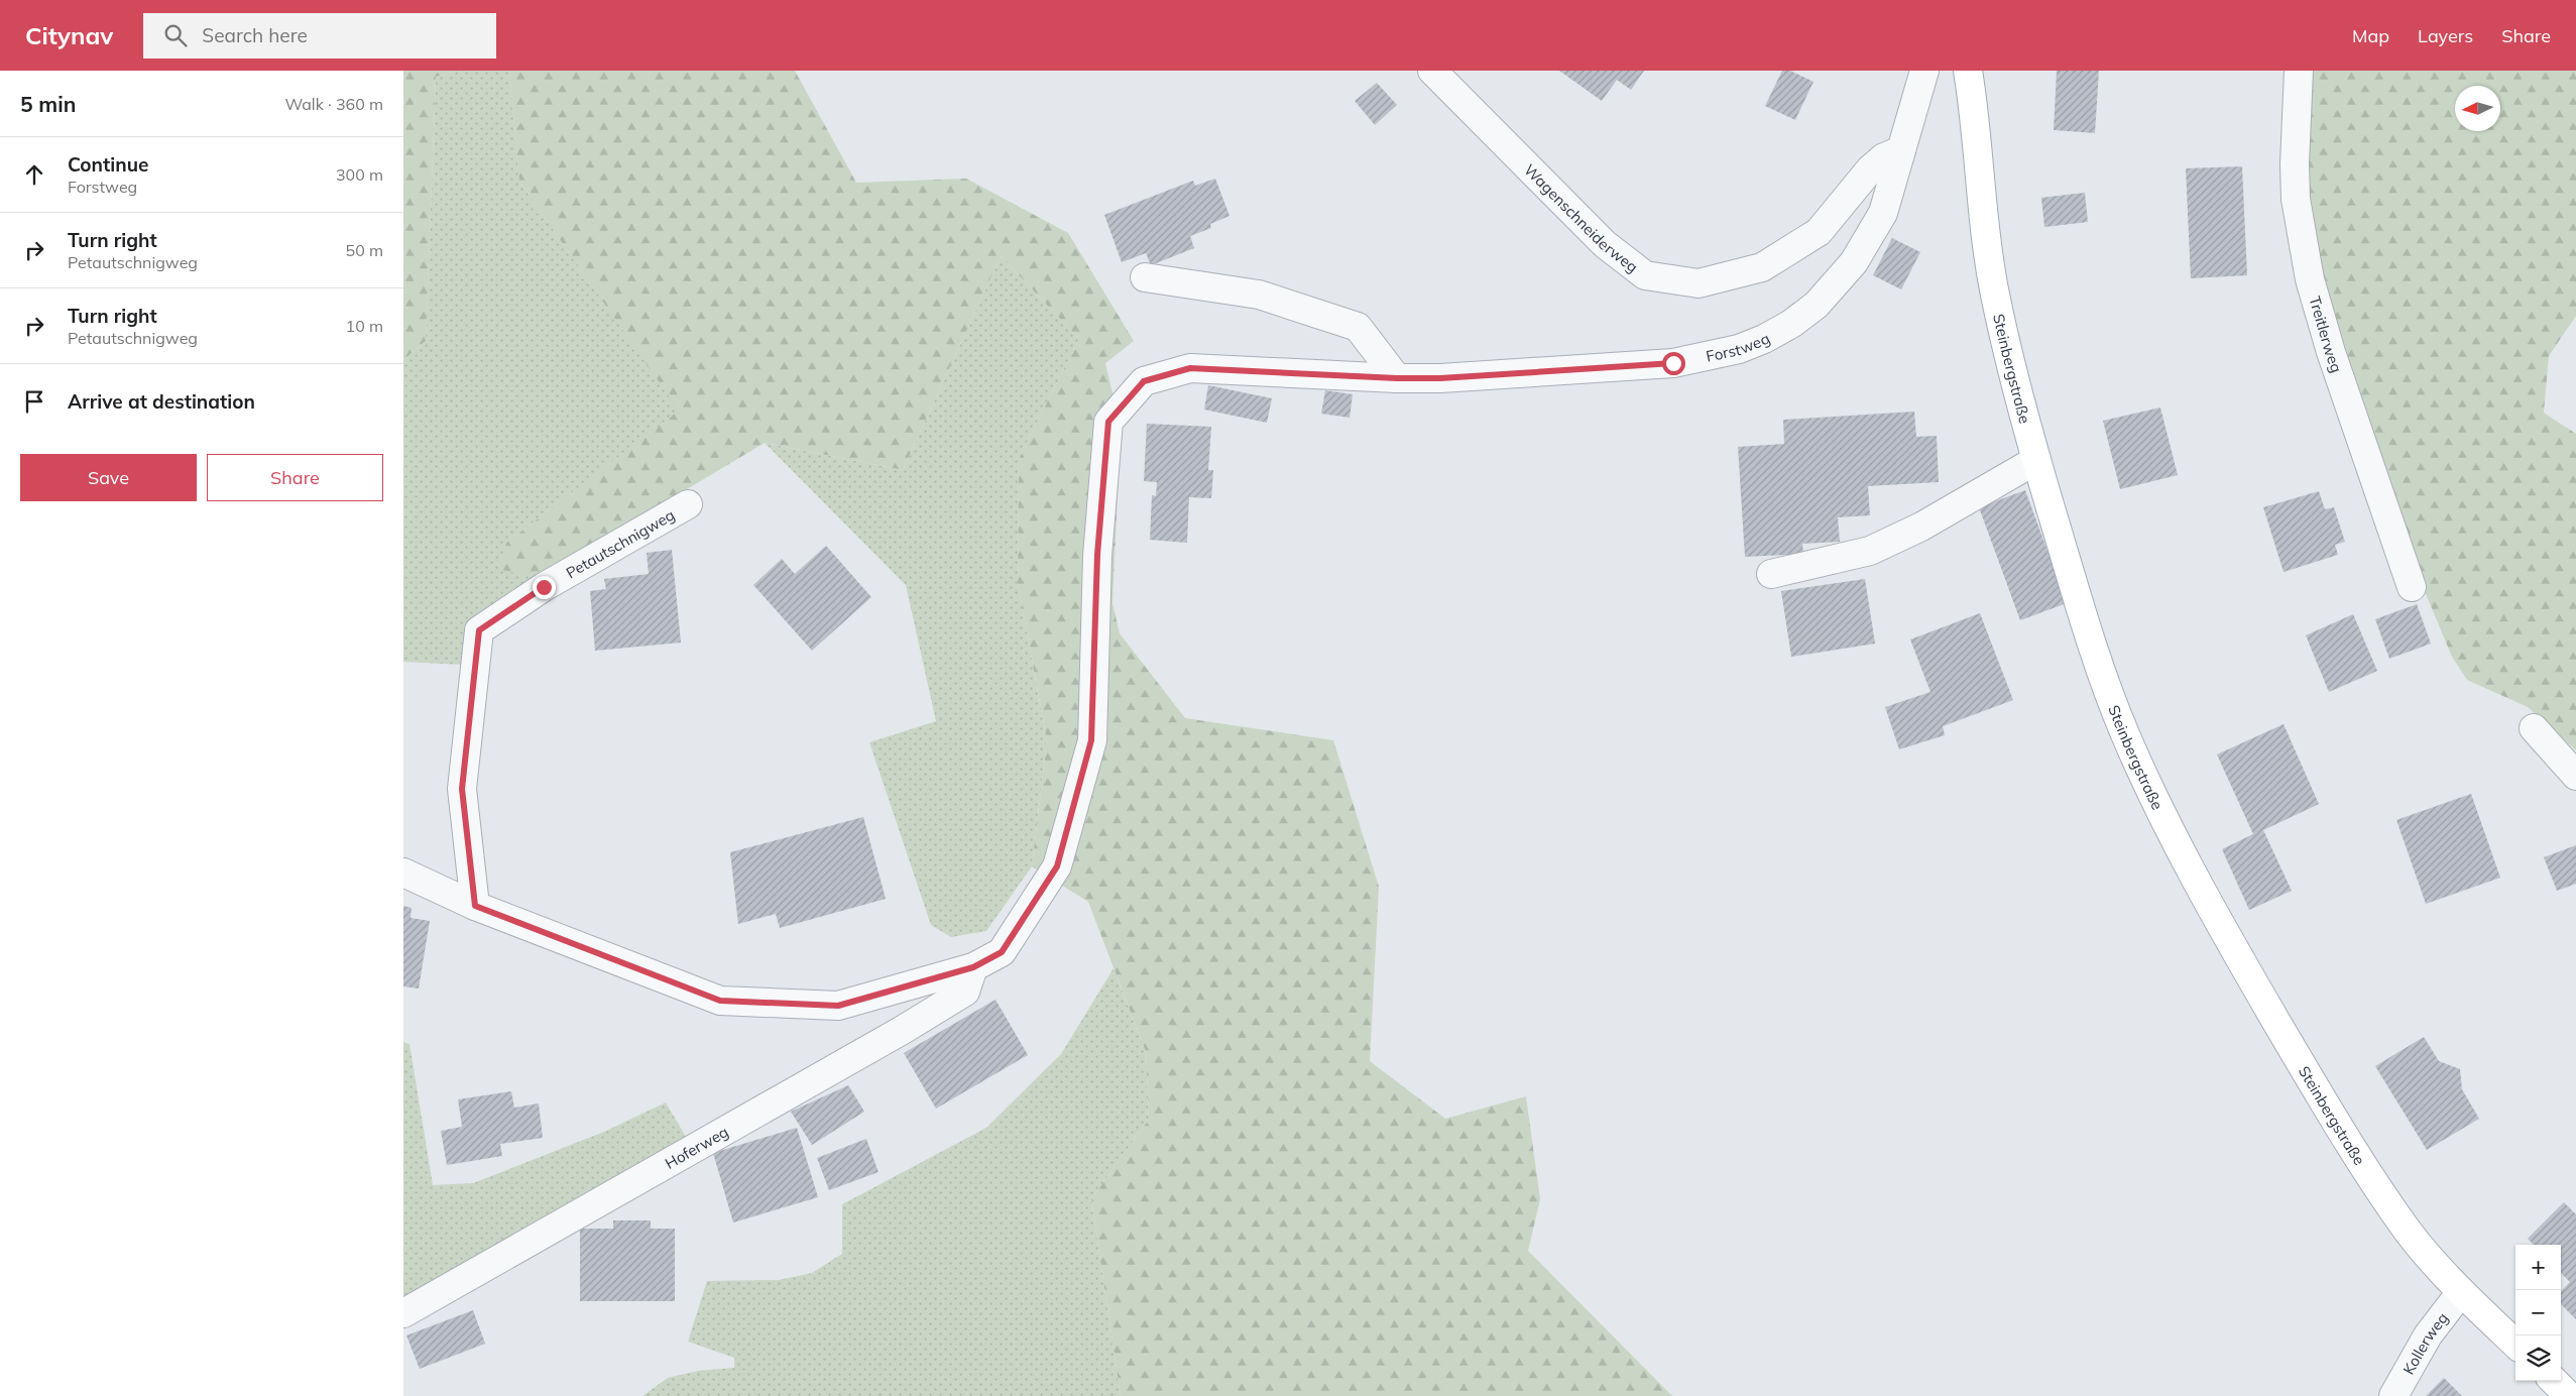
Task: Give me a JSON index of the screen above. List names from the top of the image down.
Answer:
{
  "streets": {
    "main road": ["Steinbergstraße"],
    "street": [
      "Wagenschneiderweg",
      "Treitlerweg",
      "Forstweg",
      "Petautschnigweg",
      "Hoferweg",
      "Kollerweg"
    ]
  },
  "crossings": [
    ["Wagenschneiderweg", "Forstweg"],
    ["Forstweg", "Petautschnigweg"],
    ["Forstweg", "Hoferweg"],
    ["Steinbergstraße", "Kollerweg"]
  ],
  "north": "left",
  "page": {
    "header": "Citynav",
    "search": "Search here",
    "nav": ["Map", "Layers", "Share"],
    "heading": ["5 min", "Walk · 360 m"],
    "list": [
      ["Continue", "Forstweg", "300 m"],
      ["Turn right", "Petautschnigweg", "50 m"],
      ["Turn right", "Petautschnigweg", "10 m"],
      "Arrive at destination"
    ],
    "buttons": ["Save", "Share"],
    "map_buttons": ["+", "−"]
  }
}
